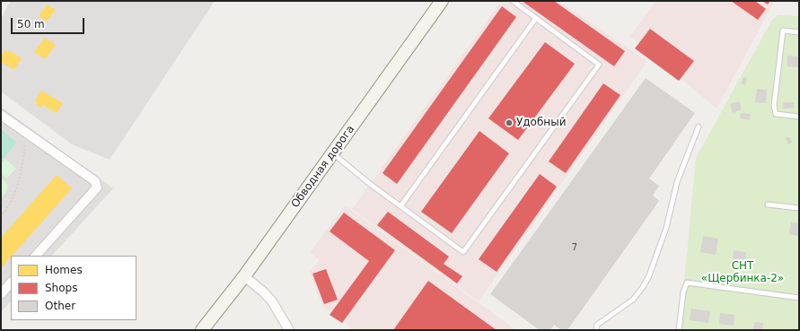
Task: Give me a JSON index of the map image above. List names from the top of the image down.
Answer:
{
  "streets": {
    "main road": ["Обводная дорога"]
  },
  "parks": ["СНТ «Щербинка-2»"],
  "places": ["Удобный"],
  "house_numbers": ["7"],
  "legend": ["Homes", "Shops", "Other"],
  "scale_bar": "50 m"
}
